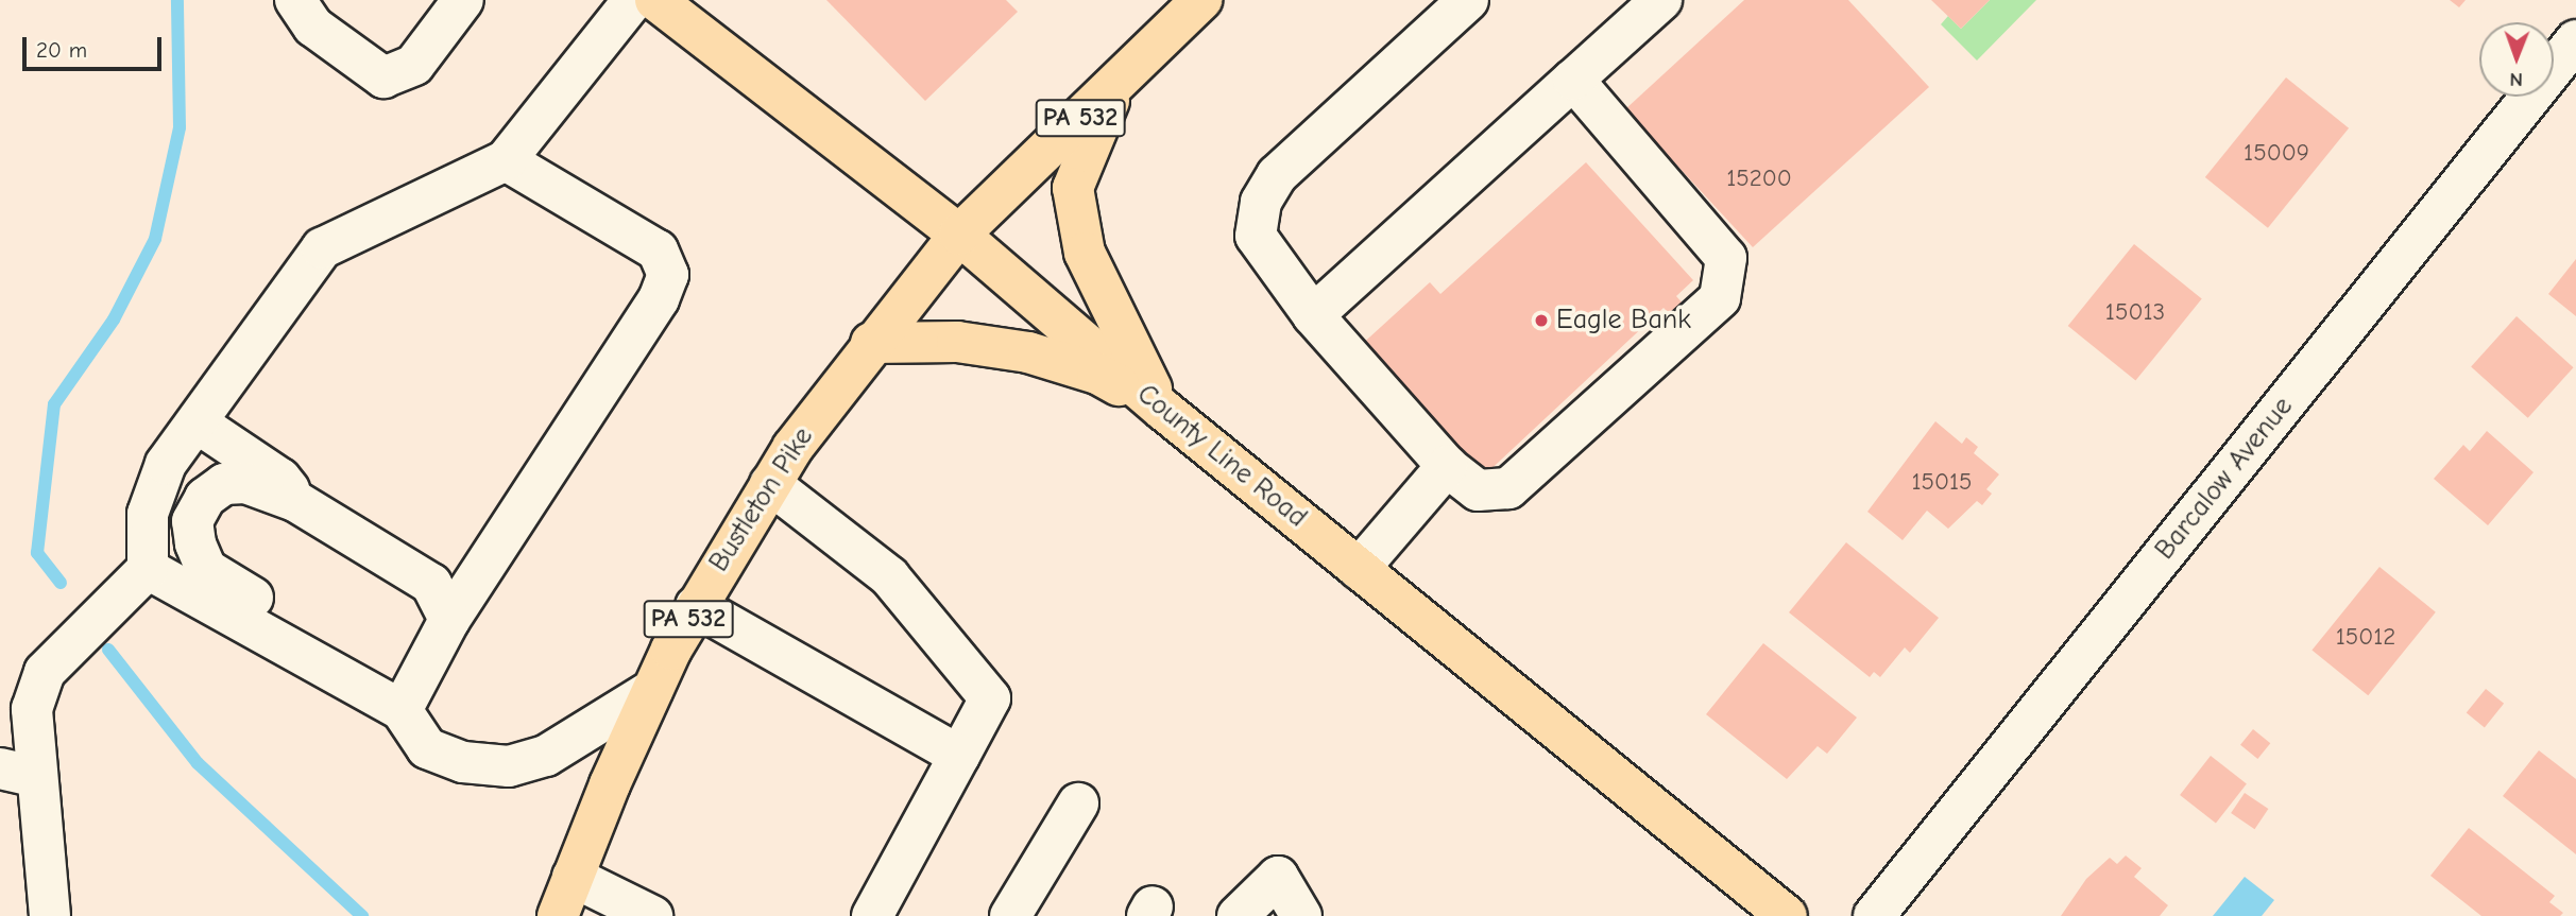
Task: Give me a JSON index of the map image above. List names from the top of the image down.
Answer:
{
  "streets": {
    "main road": ["PA 532", "County Line Road", "Bustleton Pike"],
    "street": ["Barcalow Avenue"]
  },
  "crossings": [
    ["PA 532", "County Line Road"],
    ["PA 532", "Bustleton Pike"],
    ["County Line Road", "Bustleton Pike"]
  ],
  "places": ["Eagle Bank"],
  "house_numbers": [
    "15009",
    "15200",
    "15013",
    "15015",
    "15012"
  ],
  "scale_bar": "20 m",
  "north": "bottom"
}
